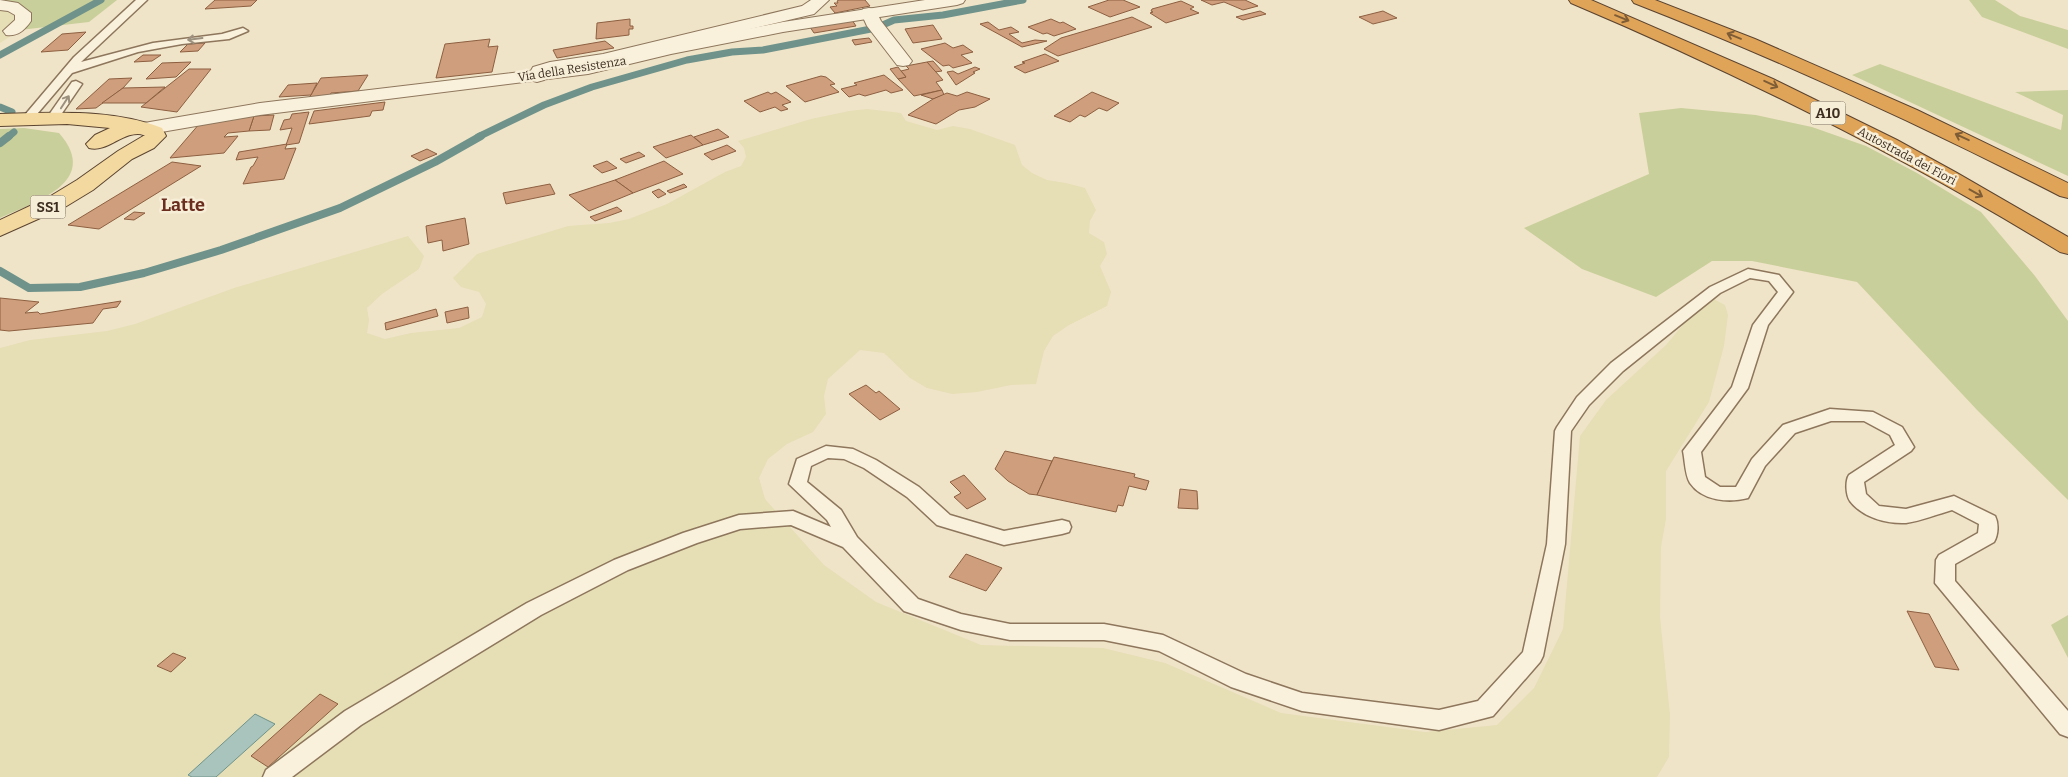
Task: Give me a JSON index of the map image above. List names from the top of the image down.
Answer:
{
  "streets": {
    "highway": ["A10", "Autostrada dei Fiori"],
    "main road": ["SS1"],
    "street": ["Via della Resistenza"]
  },
  "crossings": [
    ["Via della Resistenza", "SS1"]
  ],
  "districts": ["Latte"]
}
